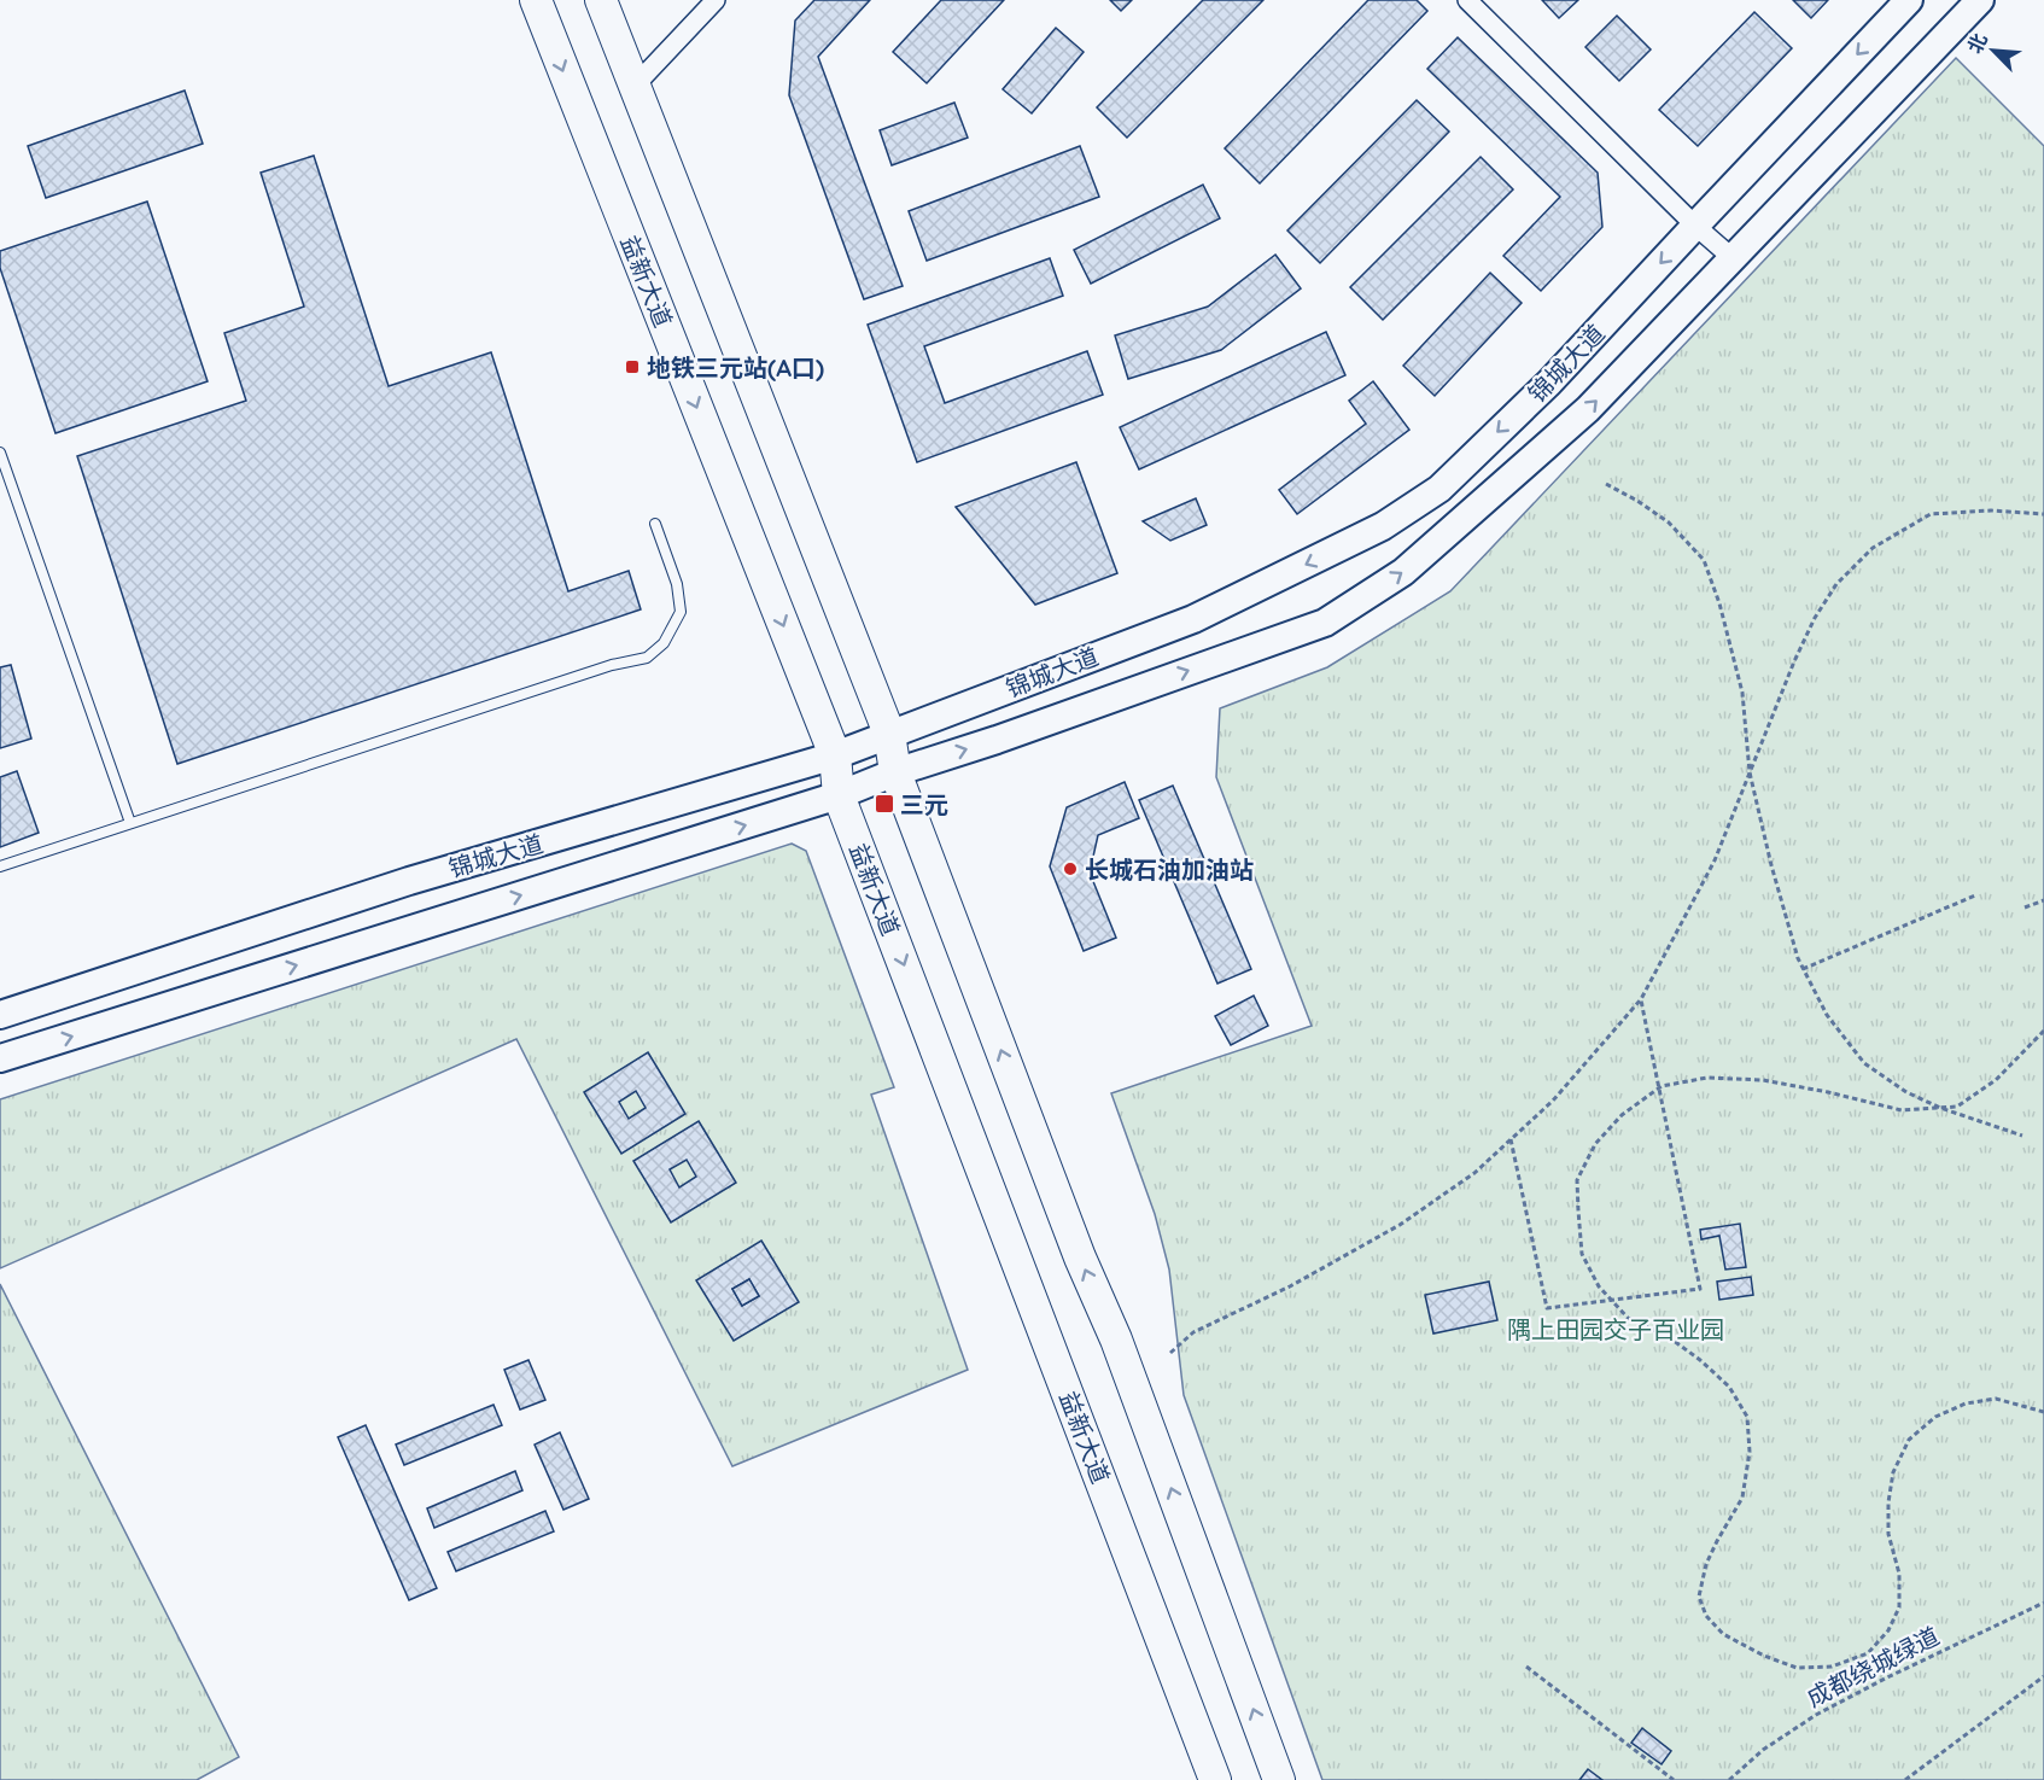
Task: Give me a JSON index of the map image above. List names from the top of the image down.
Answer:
{
  "streets": {
    "main road": ["益新大道", "锦城大道"],
    "path": ["成都绕城绿道"]
  },
  "crossings": [
    ["益新大道", "锦城大道"]
  ],
  "parks": ["隅上田园交子百业园"],
  "places": {
    "transit": ["地铁三元站(A口)", "三元"],
    "other": ["长城石油加油站"]
  },
  "north": "top left"
}
